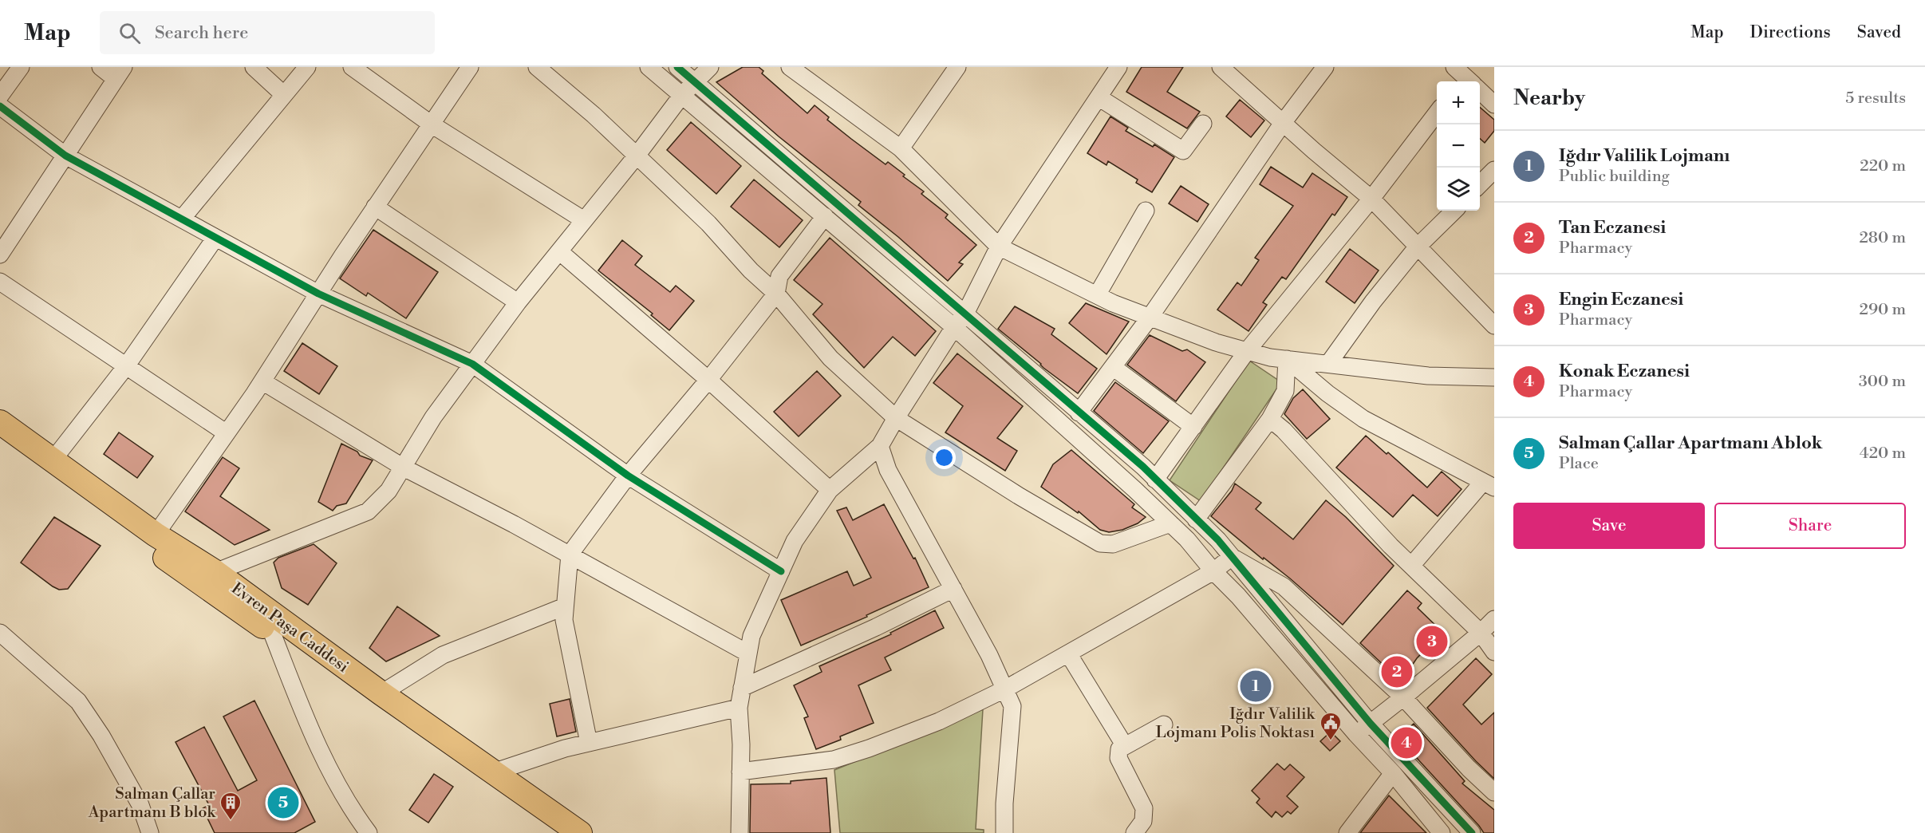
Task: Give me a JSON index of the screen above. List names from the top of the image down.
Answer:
{
  "streets": {
    "highway": ["Evren Paşa Caddesi"]
  },
  "places": {
    "public building": ["Iğdır Valilik Lojmanı Polis Noktası"],
    "building": ["Salman Çallar Apartmanı B blok"]
  },
  "page": {
    "header": "Map",
    "search": "Search here",
    "nav": ["Map", "Directions", "Saved"],
    "heading": ["Nearby", "5 results"],
    "map_buttons": ["+", "−"],
    "list": [
      {
        "mark": "1",
        "name": "Iğdır Valilik Lojmanı",
        "note": "Public building",
        "value": "220 m"
      },
      {
        "mark": "2",
        "name": "Tan Eczanesi",
        "note": "Pharmacy",
        "value": "280 m"
      },
      {
        "mark": "3",
        "name": "Engin Eczanesi",
        "note": "Pharmacy",
        "value": "290 m"
      },
      {
        "mark": "4",
        "name": "Konak Eczanesi",
        "note": "Pharmacy",
        "value": "300 m"
      },
      {
        "mark": "5",
        "name": "Salman Çallar Apartmanı Ablok",
        "note": "Place",
        "value": "420 m"
      }
    ],
    "buttons": ["Save", "Share"],
    "pins": [
      "3",
      "2",
      "1",
      "4",
      "5"
    ]
  }
}
